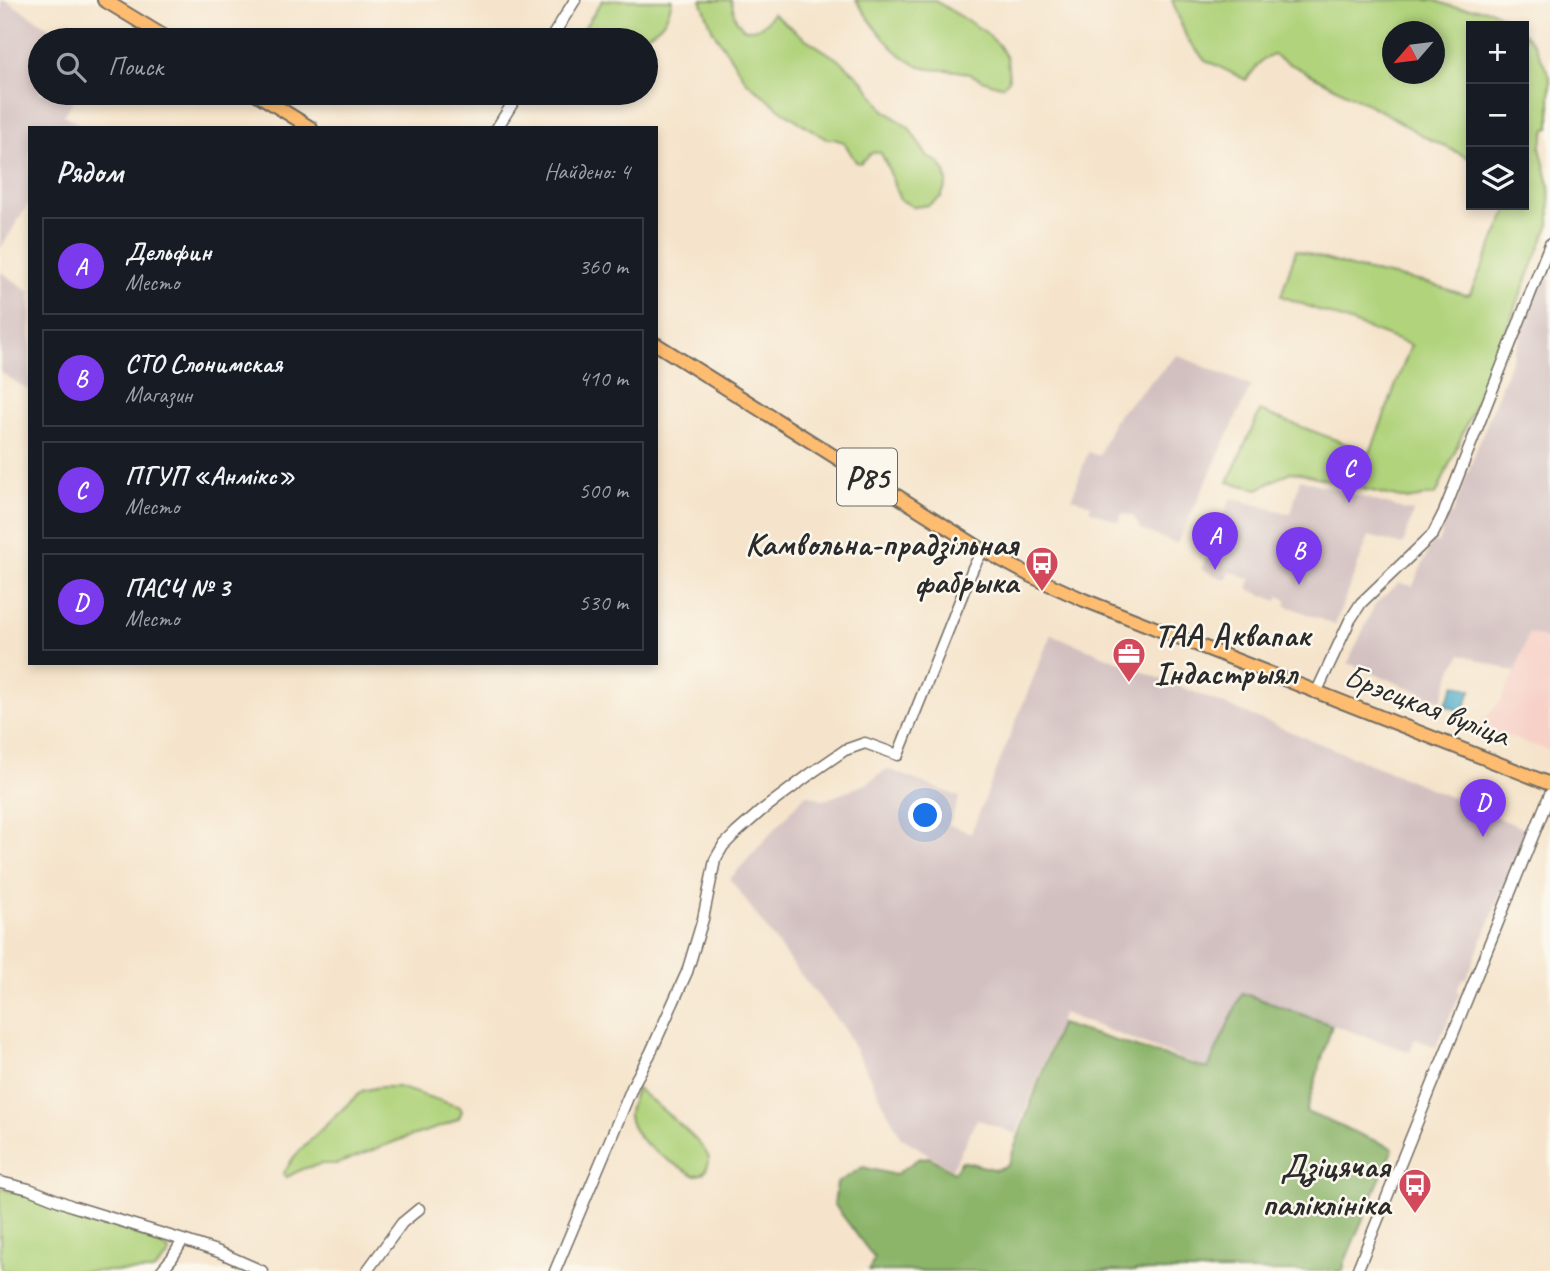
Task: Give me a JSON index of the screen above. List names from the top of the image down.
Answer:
{
  "streets": {
    "main road": ["Р85", "Брэсцкая вуліца"]
  },
  "places": {
    "bus stop": ["Камвольна-прадзільная фабрыка", "Дзіцячая паліклініка"],
    "office": ["ТАА Аквапак Індастрыял"]
  },
  "north": "bottom left",
  "page": {
    "map_buttons": ["+", "−"],
    "search": "Поиск",
    "heading": ["Рядом", "Найдено: 4"],
    "list": [
      {
        "mark": "A",
        "name": "Дельфин",
        "note": "Место",
        "value": "360 m"
      },
      {
        "mark": "B",
        "name": "СТО Слонимская",
        "note": "Магазин",
        "value": "410 m"
      },
      {
        "mark": "C",
        "name": "ПГУП «Анмікс»",
        "note": "Место",
        "value": "500 m"
      },
      {
        "mark": "D",
        "name": "ПАСЧ № 3",
        "note": "Место",
        "value": "530 m"
      }
    ],
    "pins": [
      "C",
      "A",
      "B",
      "D"
    ]
  }
}
